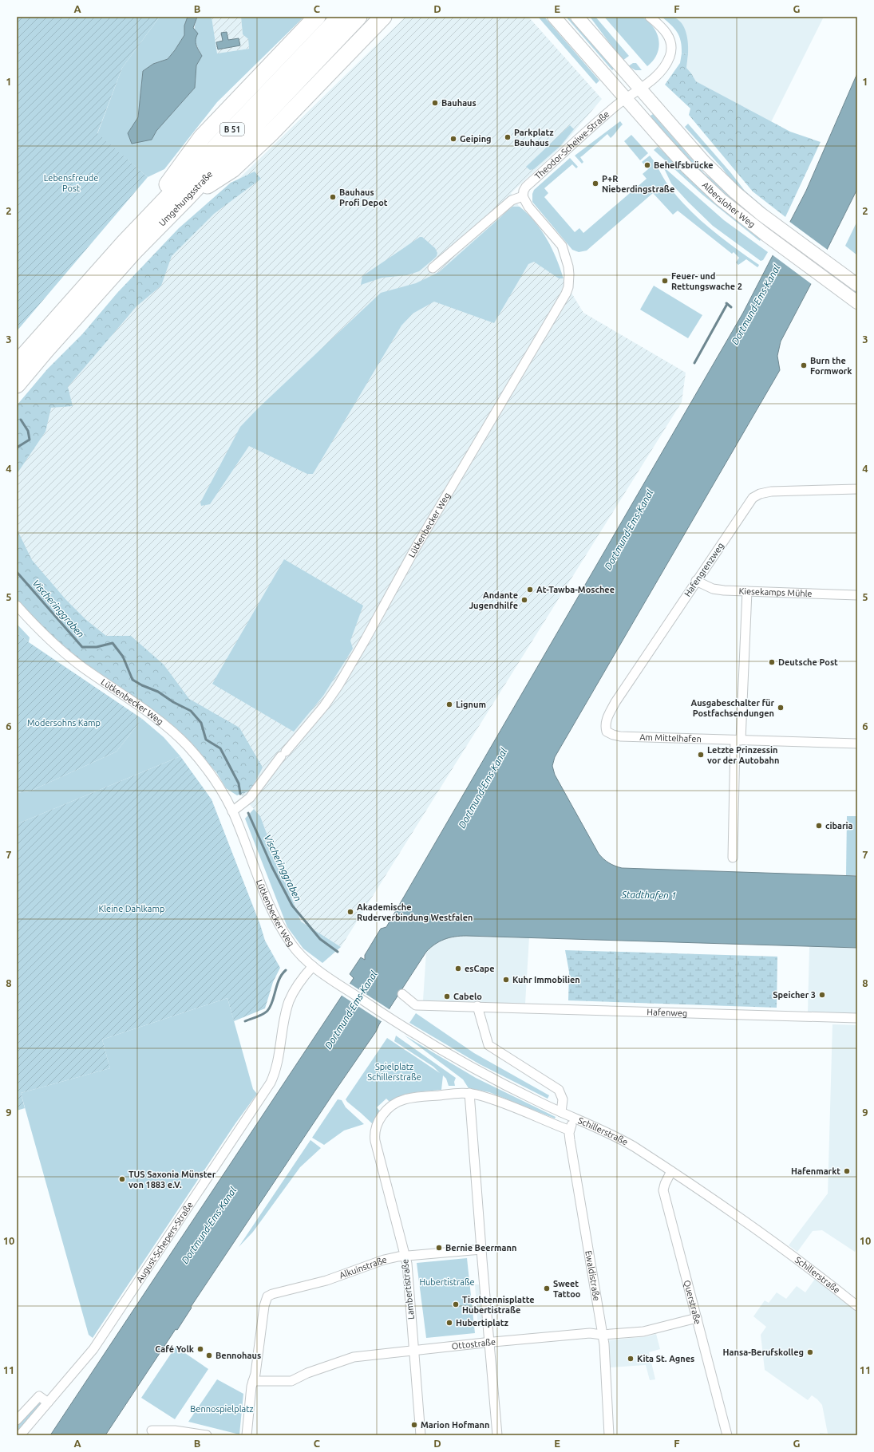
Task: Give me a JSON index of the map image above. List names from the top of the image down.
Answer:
{
  "streets": {
    "highway": ["B 51", "Umgehungsstraße"],
    "main road": ["Albersloher Weg"],
    "street": [
      "Theodor-Scheiwe-Straße",
      "Lütkenbecker Weg",
      "Hafengrenzweg",
      "Kiesekamps Mühle",
      "Am Mittelhafen",
      "Hafenweg",
      "Schillerstraße",
      "August-Schepers-Straße",
      "Alkuinstraße",
      "Ewaldistraße",
      "Lambertistraße",
      "Querstraße",
      "Ottostraße"
    ]
  },
  "crossings": [
    ["B 51", "Umgehungsstraße"],
    ["Theodor-Scheiwe-Straße", "Albersloher Weg"],
    ["Theodor-Scheiwe-Straße", "Lütkenbecker Weg"],
    ["Lütkenbecker Weg", "Schillerstraße"],
    ["Lütkenbecker Weg", "August-Schepers-Straße"],
    ["Hafengrenzweg", "Kiesekamps Mühle"],
    ["Hafengrenzweg", "Am Mittelhafen"],
    ["Schillerstraße", "Ewaldistraße"],
    ["Schillerstraße", "Lambertistraße"],
    ["Schillerstraße", "Querstraße"],
    ["Alkuinstraße", "Lambertistraße"],
    ["Alkuinstraße", "Ottostraße"],
    ["Ewaldistraße", "Ottostraße"],
    ["Lambertistraße", "Ottostraße"],
    ["Querstraße", "Ottostraße"]
  ],
  "water": ["Dortmund-Ems-Kanal", "Vischeringgraben", "Stadthafen 1"],
  "parks": [
    "Lebensfreude Post",
    "Modersohns Kamp",
    "Kleine Dahlkamp",
    "Spielplatz Schillerstraße",
    "Hubertistraße",
    "Bennospielplatz"
  ],
  "places": [
    "Bauhaus",
    "Parkplatz Bauhaus",
    "Geiping",
    "Behelfsbrücke",
    "P+R Nieberdingstraße",
    "Bauhaus Profi Depot",
    "Feuer- und Rettungswache 2",
    "Burn the Formwork",
    "At-Tawba-Moschee",
    "Andante Jugendhilfe",
    "Deutsche Post",
    "Lignum",
    "Ausgabeschalter für Postfachsendungen",
    "Letzte Prinzessin vor der Autobahn",
    "cibaria",
    "Akademische Ruderverbindung Westfalen",
    "esCape",
    "Kuhr Immobilien",
    "Speicher 3",
    "Cabelo",
    "Hafenmarkt",
    "TUS Saxonia Münster von 1883 e.V.",
    "Bernie Beermann",
    "Sweet Tattoo",
    "Tischtennisplatte Hubertistraße",
    "Hubertiplatz",
    "Café Yolk",
    "Hansa-Berufskolleg",
    "Bennohaus",
    "Kita St. Agnes",
    "Marion Hofmann"
  ],
  "grid": {
    "columns": [
      "A",
      "B",
      "C",
      "D",
      "E",
      "F",
      "G"
    ],
    "rows": [
      "1",
      "2",
      "3",
      "4",
      "5",
      "6",
      "7",
      "8",
      "9",
      "10",
      "11"
    ]
  }
}
